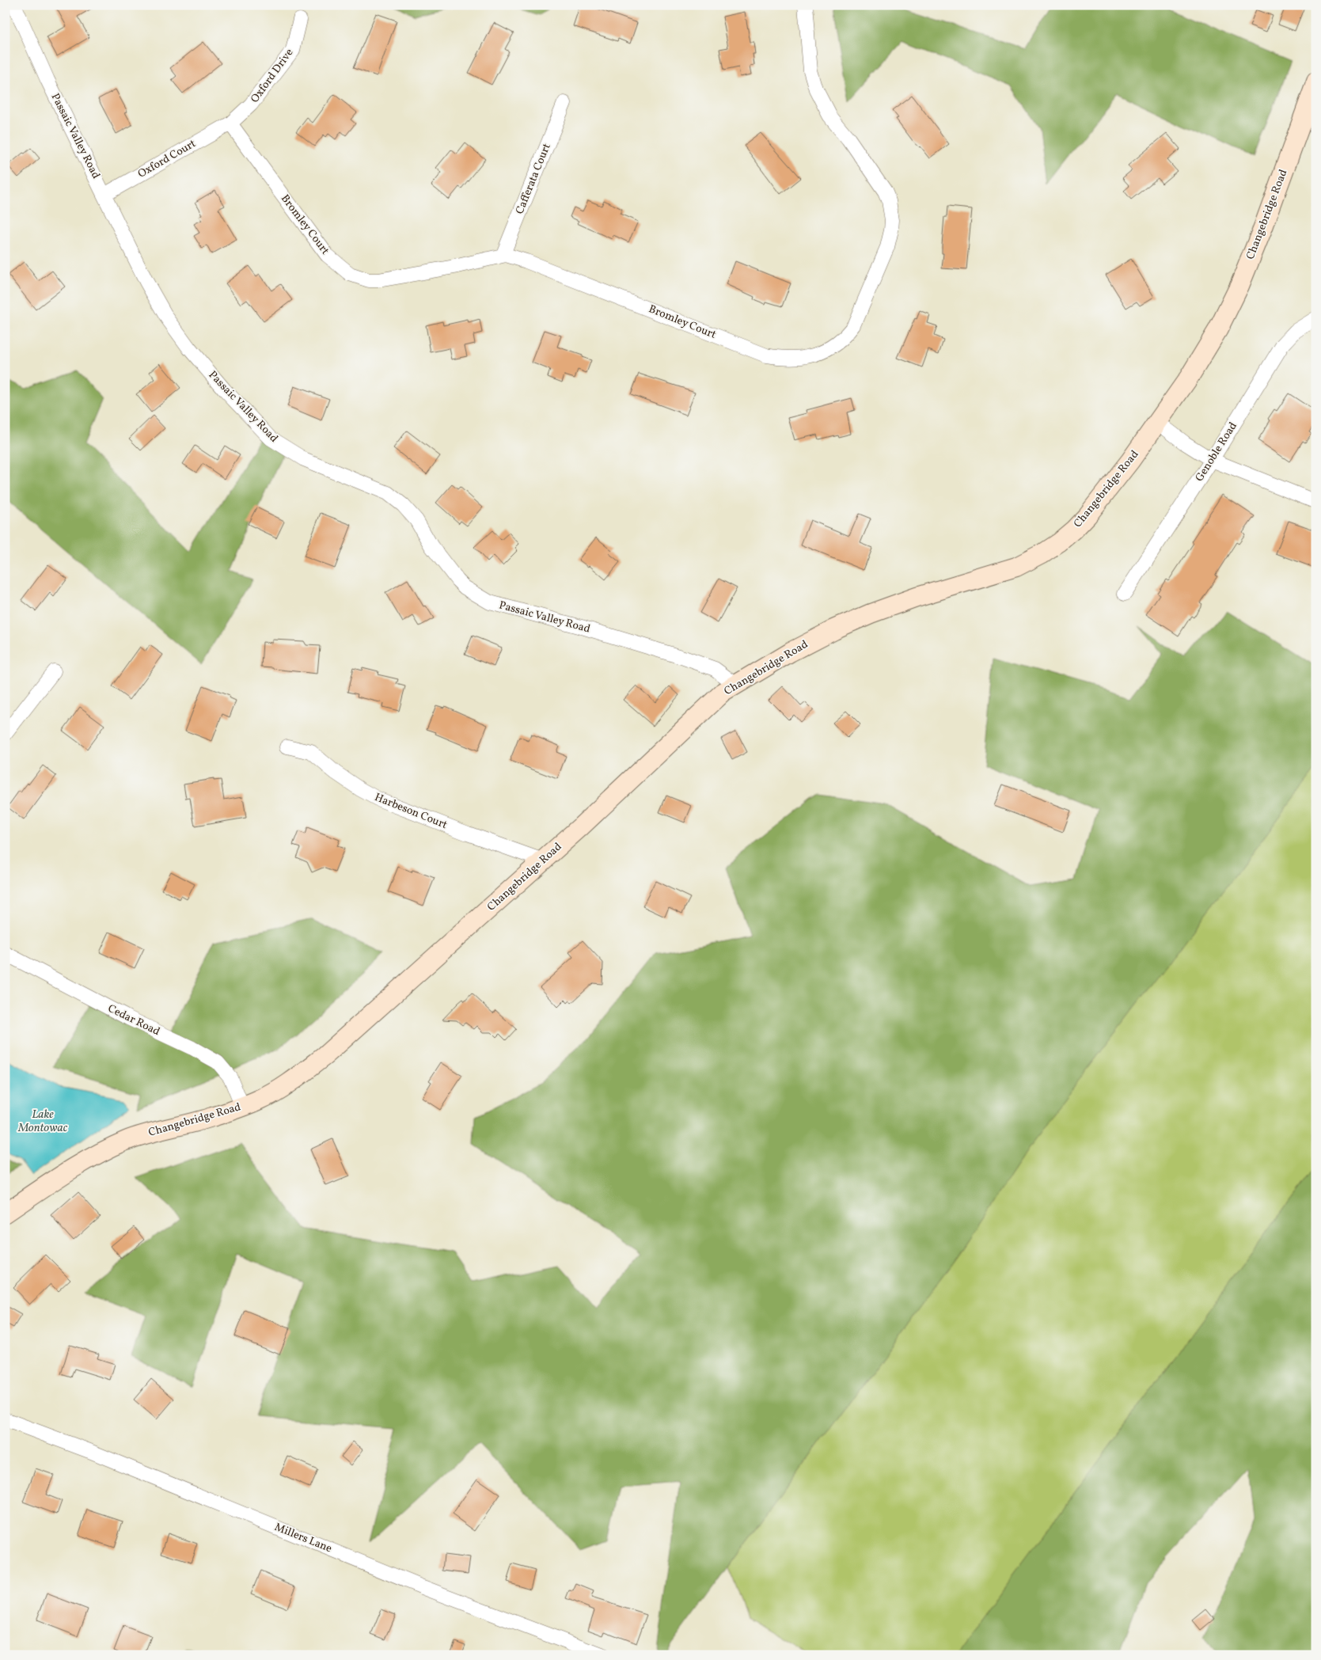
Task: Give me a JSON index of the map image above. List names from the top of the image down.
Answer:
{
  "streets": {
    "main road": ["Changebridge Road"],
    "street": [
      "Oxford Drive",
      "Passaic Valley Road",
      "Oxford Court",
      "Cafferata Court",
      "Bromley Court",
      "Genoble Road",
      "Harbeson Court",
      "Cedar Road",
      "Millers Lane"
    ]
  },
  "crossings": [
    ["Oxford Drive", "Oxford Court"],
    ["Oxford Drive", "Bromley Court"],
    ["Passaic Valley Road", "Oxford Court"],
    ["Passaic Valley Road", "Changebridge Road"],
    ["Oxford Court", "Bromley Court"],
    ["Cafferata Court", "Bromley Court"],
    ["Changebridge Road", "Harbeson Court"],
    ["Changebridge Road", "Cedar Road"]
  ],
  "water": ["Lake Montowac"]
}
